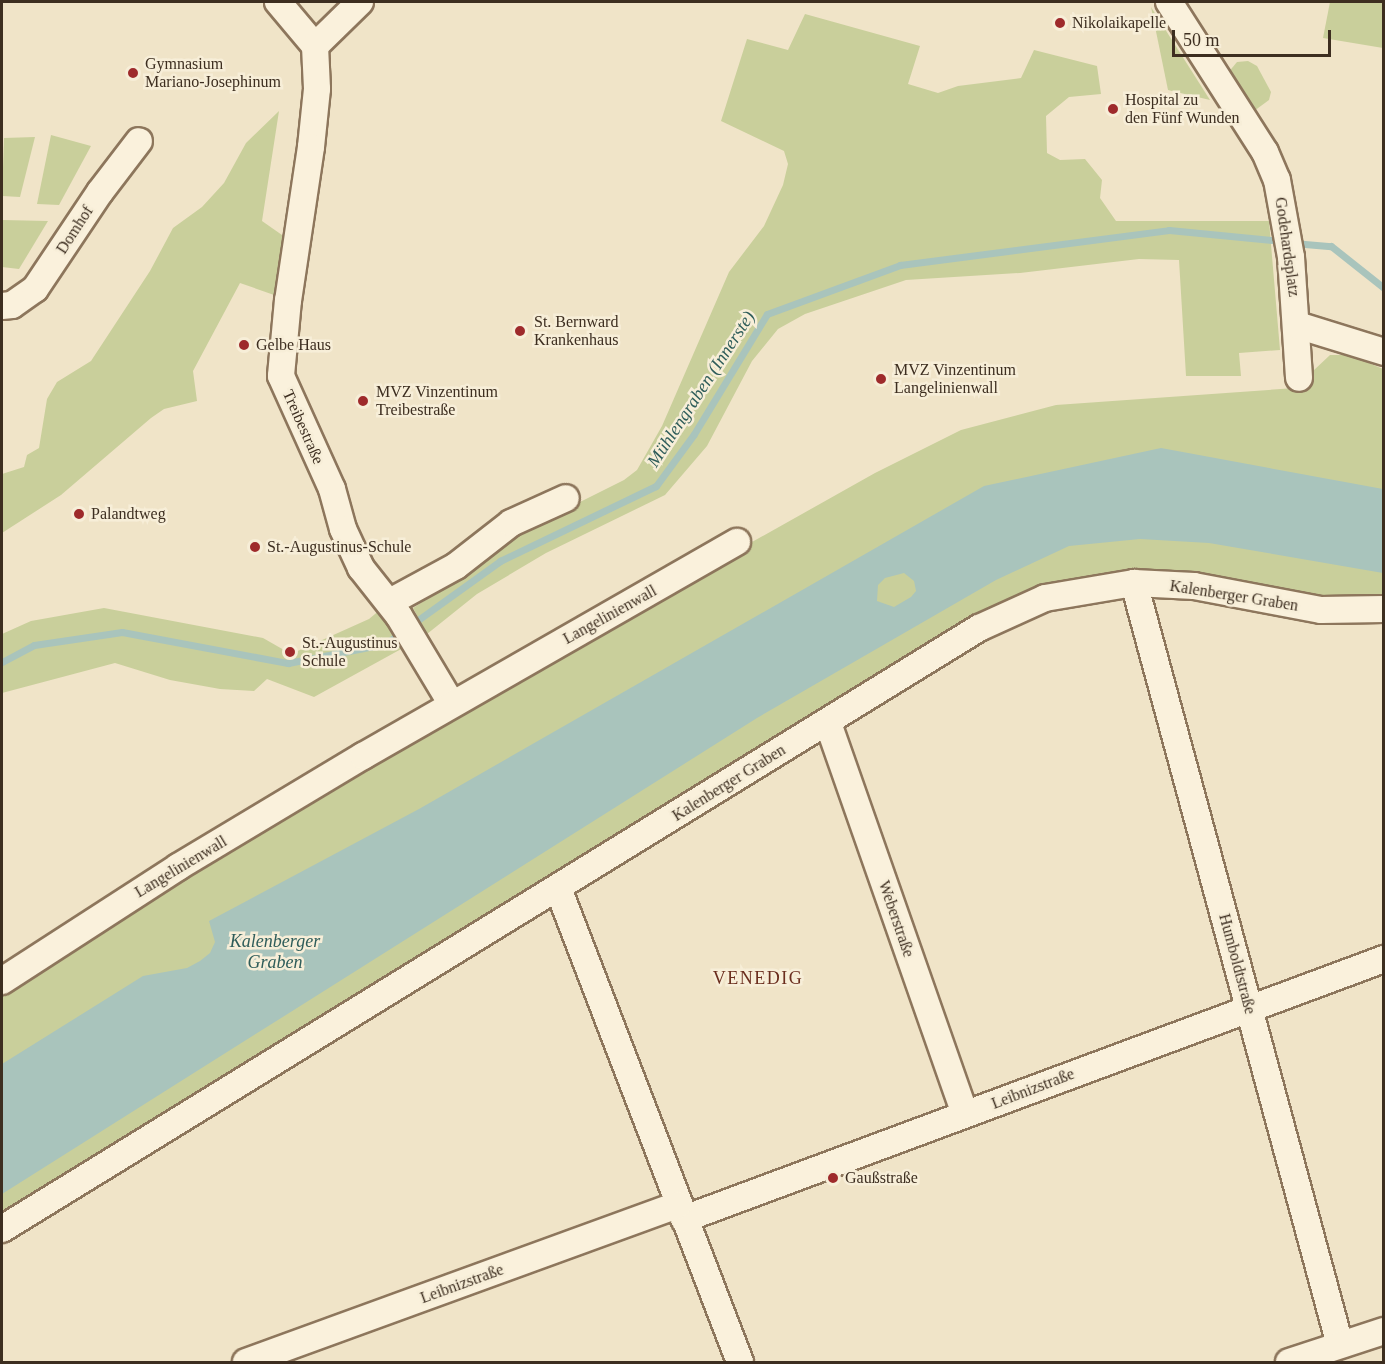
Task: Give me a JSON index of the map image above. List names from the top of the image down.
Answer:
{
  "streets": {
    "street": [
      "Domhof",
      "Godehardsplatz",
      "Treibestraße",
      "Kalenberger Graben",
      "Langelinienwall",
      "Weberstraße",
      "Humboldtstraße",
      "Leibnizstraße"
    ]
  },
  "crossings": [
    ["Treibestraße", "Langelinienwall"],
    ["Kalenberger Graben", "Weberstraße"],
    ["Kalenberger Graben", "Humboldtstraße"],
    ["Weberstraße", "Leibnizstraße"],
    ["Humboldtstraße", "Leibnizstraße"]
  ],
  "districts": ["VENEDIG"],
  "water": ["Mühlengraben (Innerste)", "Kalenberger Graben"],
  "places": [
    "Nikolaikapelle",
    "Gymnasium Mariano-Josephinum",
    "Hospital zu den Fünf Wunden",
    "St. Bernward Krankenhaus",
    "Gelbe Haus",
    "MVZ Vinzentinum Langelinienwall",
    "MVZ Vinzentinum Treibestraße",
    "Palandtweg",
    "St.-Augustinus-Schule",
    "St.-Augustinus Schule",
    "Gaußstraße"
  ],
  "scale_bar": "50 m"
}
